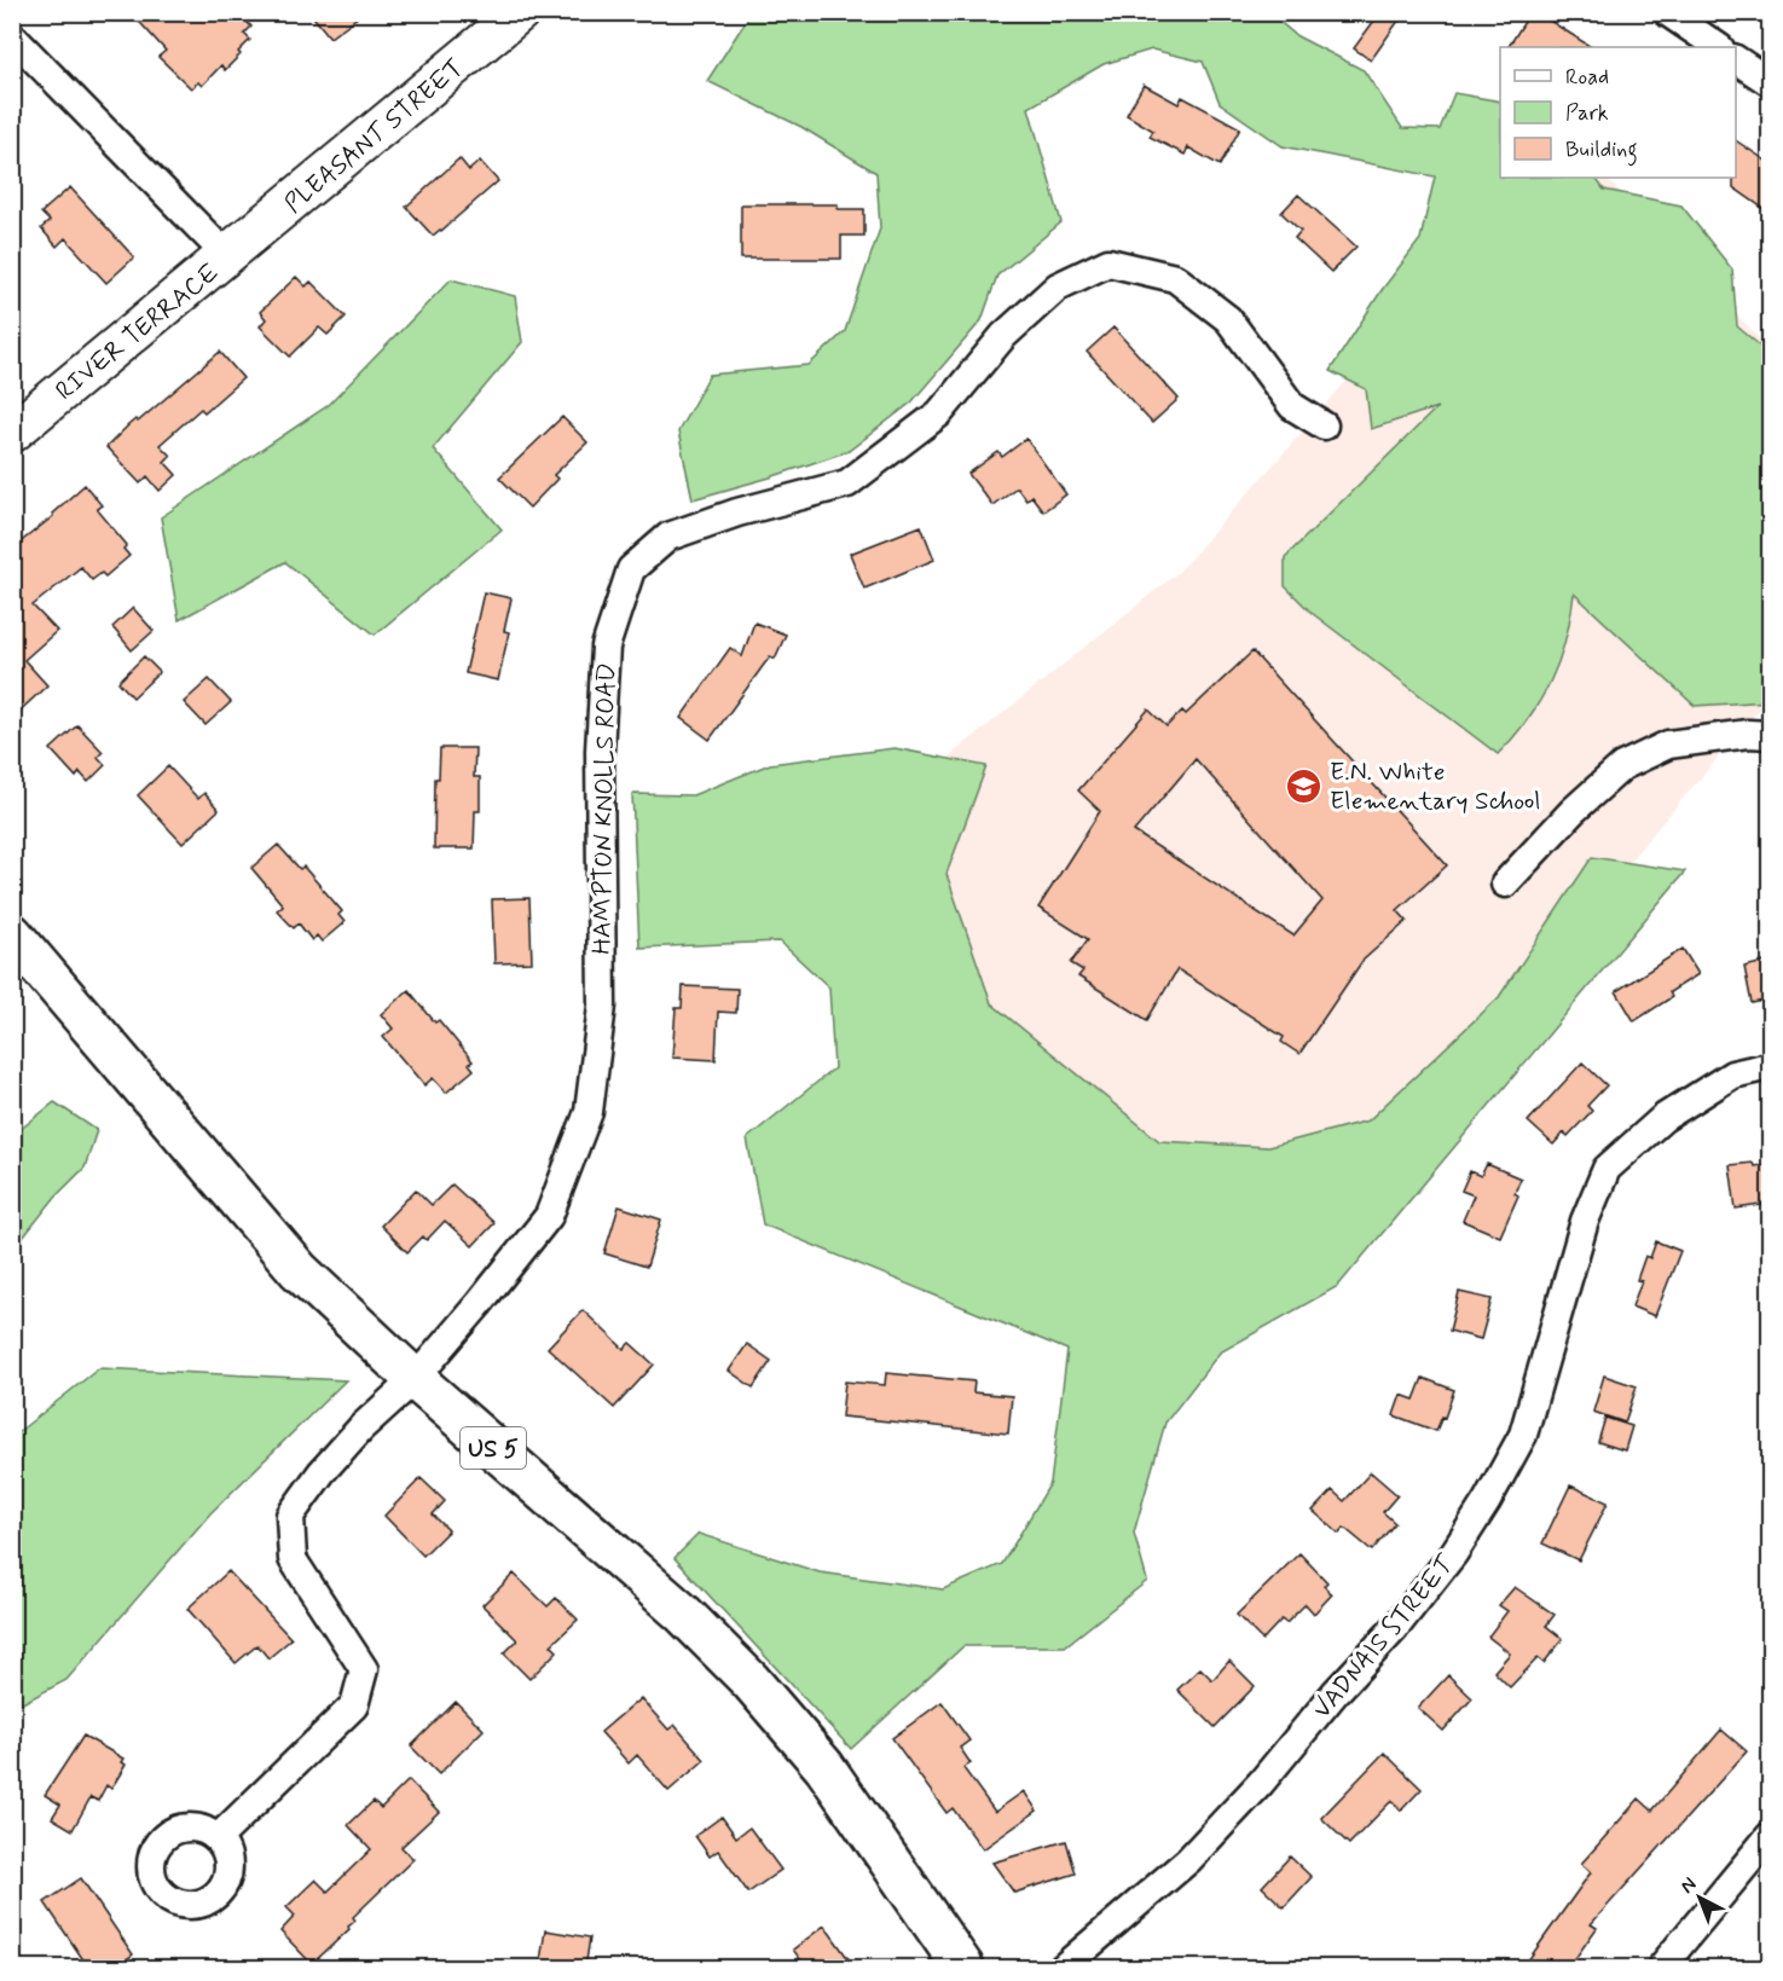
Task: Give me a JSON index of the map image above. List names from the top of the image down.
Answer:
{
  "streets": {
    "main road": ["US 5"],
    "street": [
      "PLEASANT STREET",
      "RIVER TERRACE",
      "HAMPTON KNOLLS ROAD",
      "VADNAIS STREET"
    ]
  },
  "crossings": [
    ["PLEASANT STREET", "RIVER TERRACE"],
    ["HAMPTON KNOLLS ROAD", "US 5"]
  ],
  "places": {
    "school or university": ["E.N. White Elementary School"]
  },
  "legend": ["Road", "Park", "Building"],
  "north": "top left"
}
